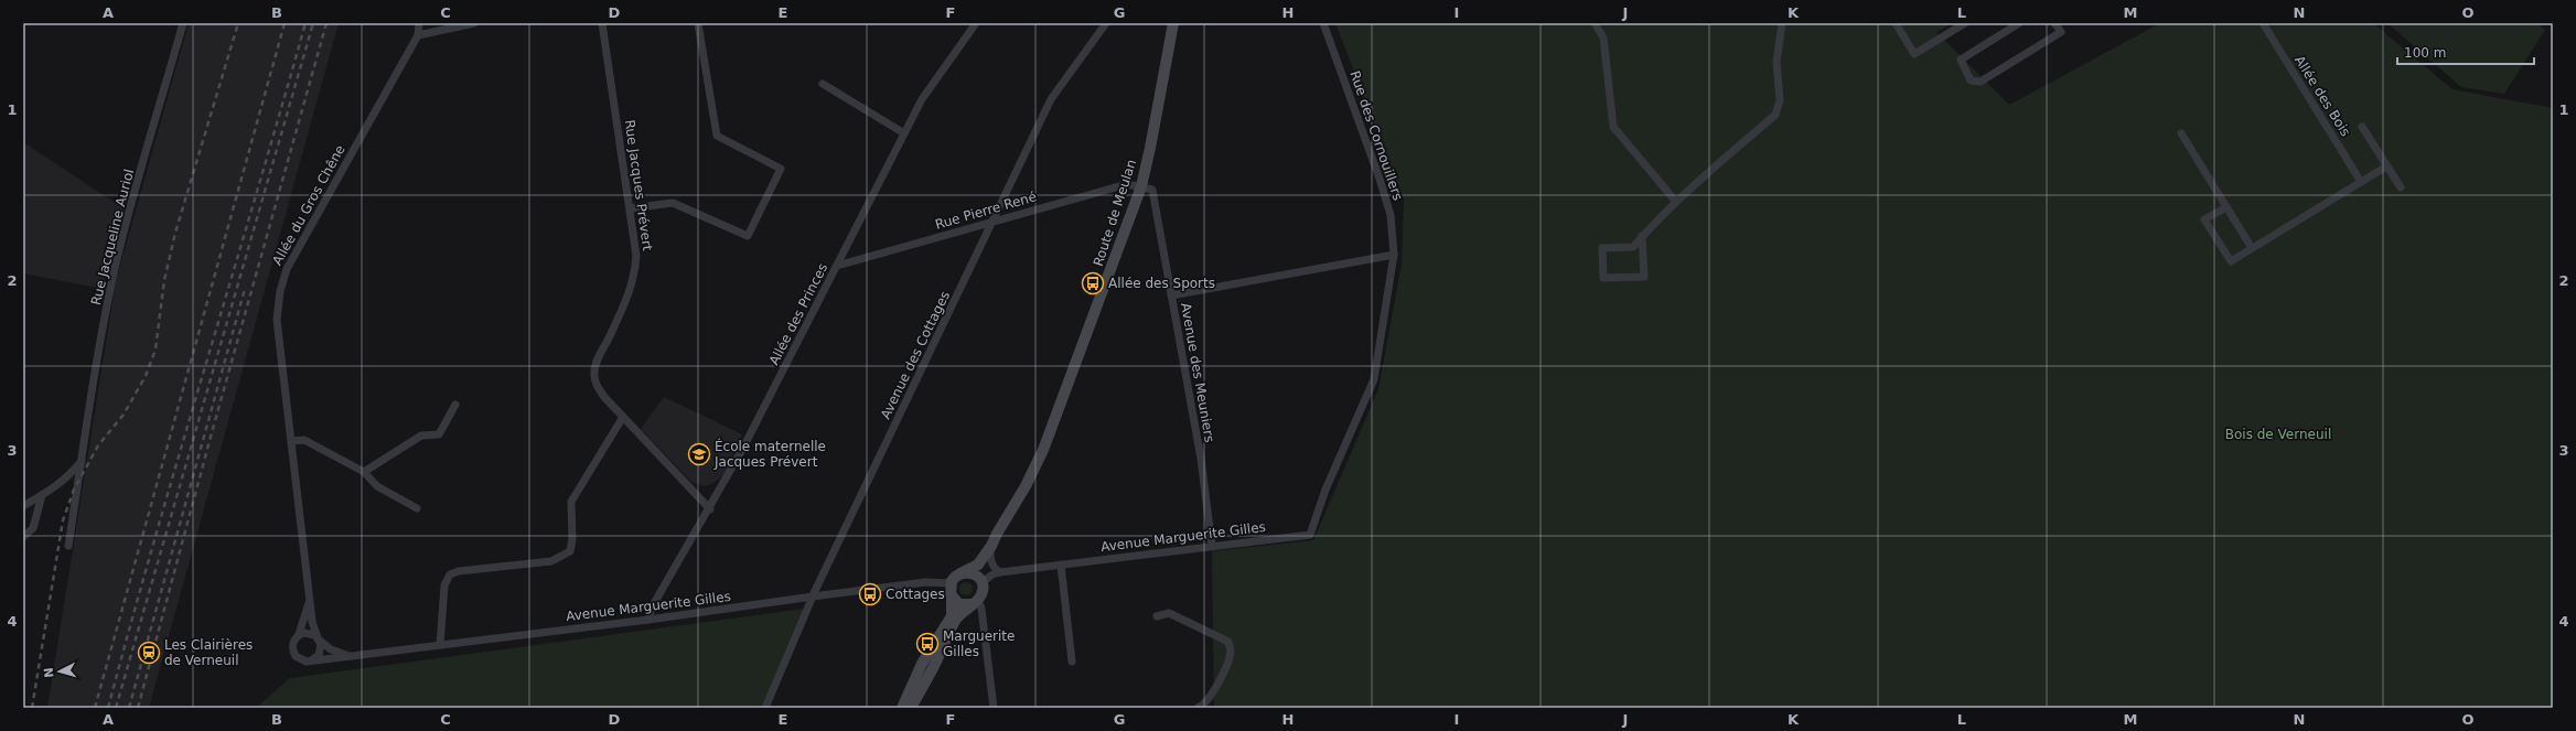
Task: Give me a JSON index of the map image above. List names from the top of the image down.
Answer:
{
  "streets": {
    "main road": ["Route de Meulan"],
    "street": [
      "Allée des Bois",
      "Rue des Cornouillers",
      "Rue Jacques Prévert",
      "Allée du Gros Chêne",
      "Rue Pierre René",
      "Rue Jacqueline Auriol",
      "Allée des Princes",
      "Avenue des Cottages",
      "Avenue des Meuniers",
      "Avenue Marguerite Gilles"
    ]
  },
  "crossings": [
    ["Rue des Cornouillers", "Avenue Marguerite Gilles"],
    ["Rue Jacques Prévert", "Allée des Princes"],
    ["Allée du Gros Chêne", "Avenue Marguerite Gilles"],
    ["Rue Pierre René", "Route de Meulan"],
    ["Rue Pierre René", "Allée des Princes"],
    ["Rue Pierre René", "Avenue des Cottages"],
    ["Rue Pierre René", "Avenue des Meuniers"],
    ["Route de Meulan", "Avenue des Meuniers"],
    ["Route de Meulan", "Avenue Marguerite Gilles"],
    ["Allée des Princes", "Avenue Marguerite Gilles"],
    ["Avenue des Cottages", "Avenue Marguerite Gilles"],
    ["Avenue des Meuniers", "Avenue Marguerite Gilles"]
  ],
  "parks": ["Bois de Verneuil"],
  "places": {
    "bus stop": ["Allée des Sports", "Cottages", "Marguerite Gilles"],
    "school or university": ["École maternelle Jacques Prévert"],
    "station": ["Les Clairières de Verneuil"]
  },
  "scale_bar": "100 m",
  "north": "left",
  "grid": {
    "columns": [
      "A",
      "B",
      "C",
      "D",
      "E",
      "F",
      "G",
      "H",
      "I",
      "J",
      "K",
      "L",
      "M",
      "N",
      "O"
    ],
    "rows": [
      "1",
      "2",
      "3",
      "4"
    ]
  }
}
